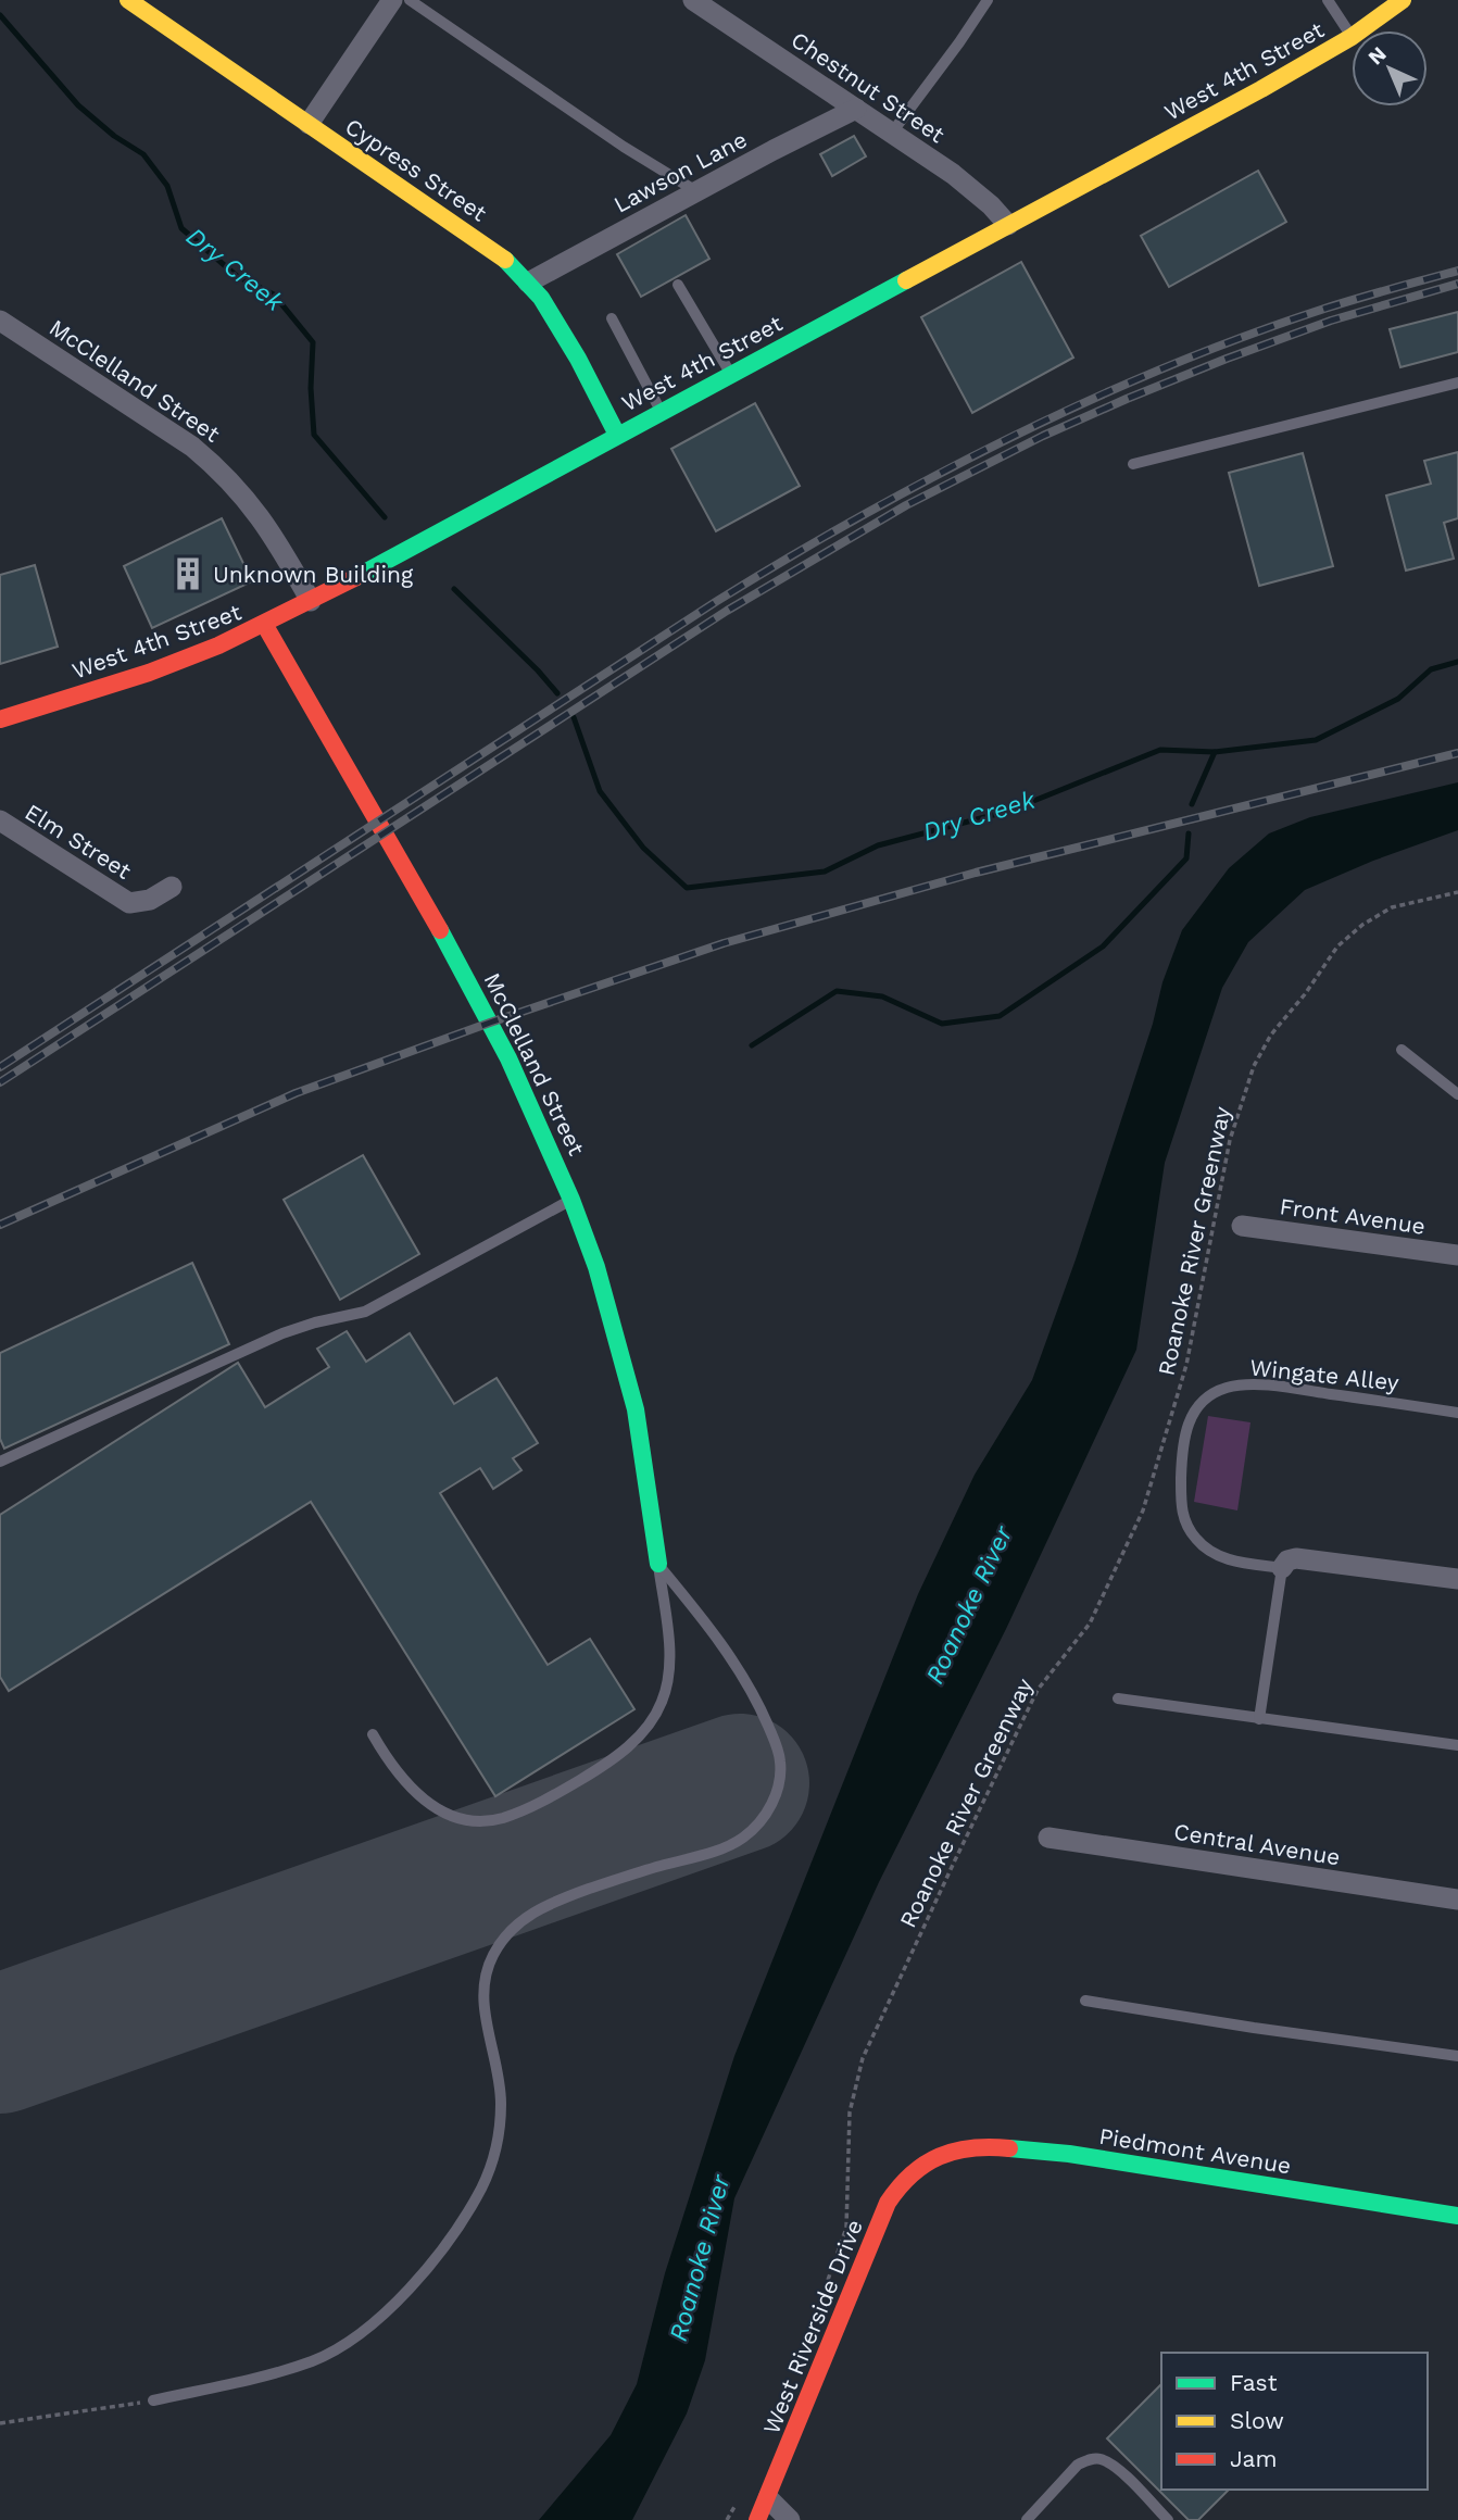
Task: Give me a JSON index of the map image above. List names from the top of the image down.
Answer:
{
  "streets": {
    "street": [
      "West 4th Street",
      "Chestnut Street",
      "Cypress Street",
      "Lawson Lane",
      "McClelland Street",
      "Elm Street",
      "Front Avenue",
      "Central Avenue",
      "Piedmont Avenue",
      "West Riverside Drive"
    ],
    "lane": ["Wingate Alley"],
    "path": ["Roanoke River Greenway"]
  },
  "crossings": [
    ["West 4th Street", "Chestnut Street"],
    ["West 4th Street", "Cypress Street"],
    ["West 4th Street", "McClelland Street"],
    ["Chestnut Street", "Lawson Lane"],
    ["Cypress Street", "Lawson Lane"],
    ["Piedmont Avenue", "West Riverside Drive"]
  ],
  "water": ["Dry Creek", "Roanoke River"],
  "places": {
    "building": ["Unknown Building"]
  },
  "legend": ["Fast", "Slow", "Jam"],
  "north": "top left"
}
